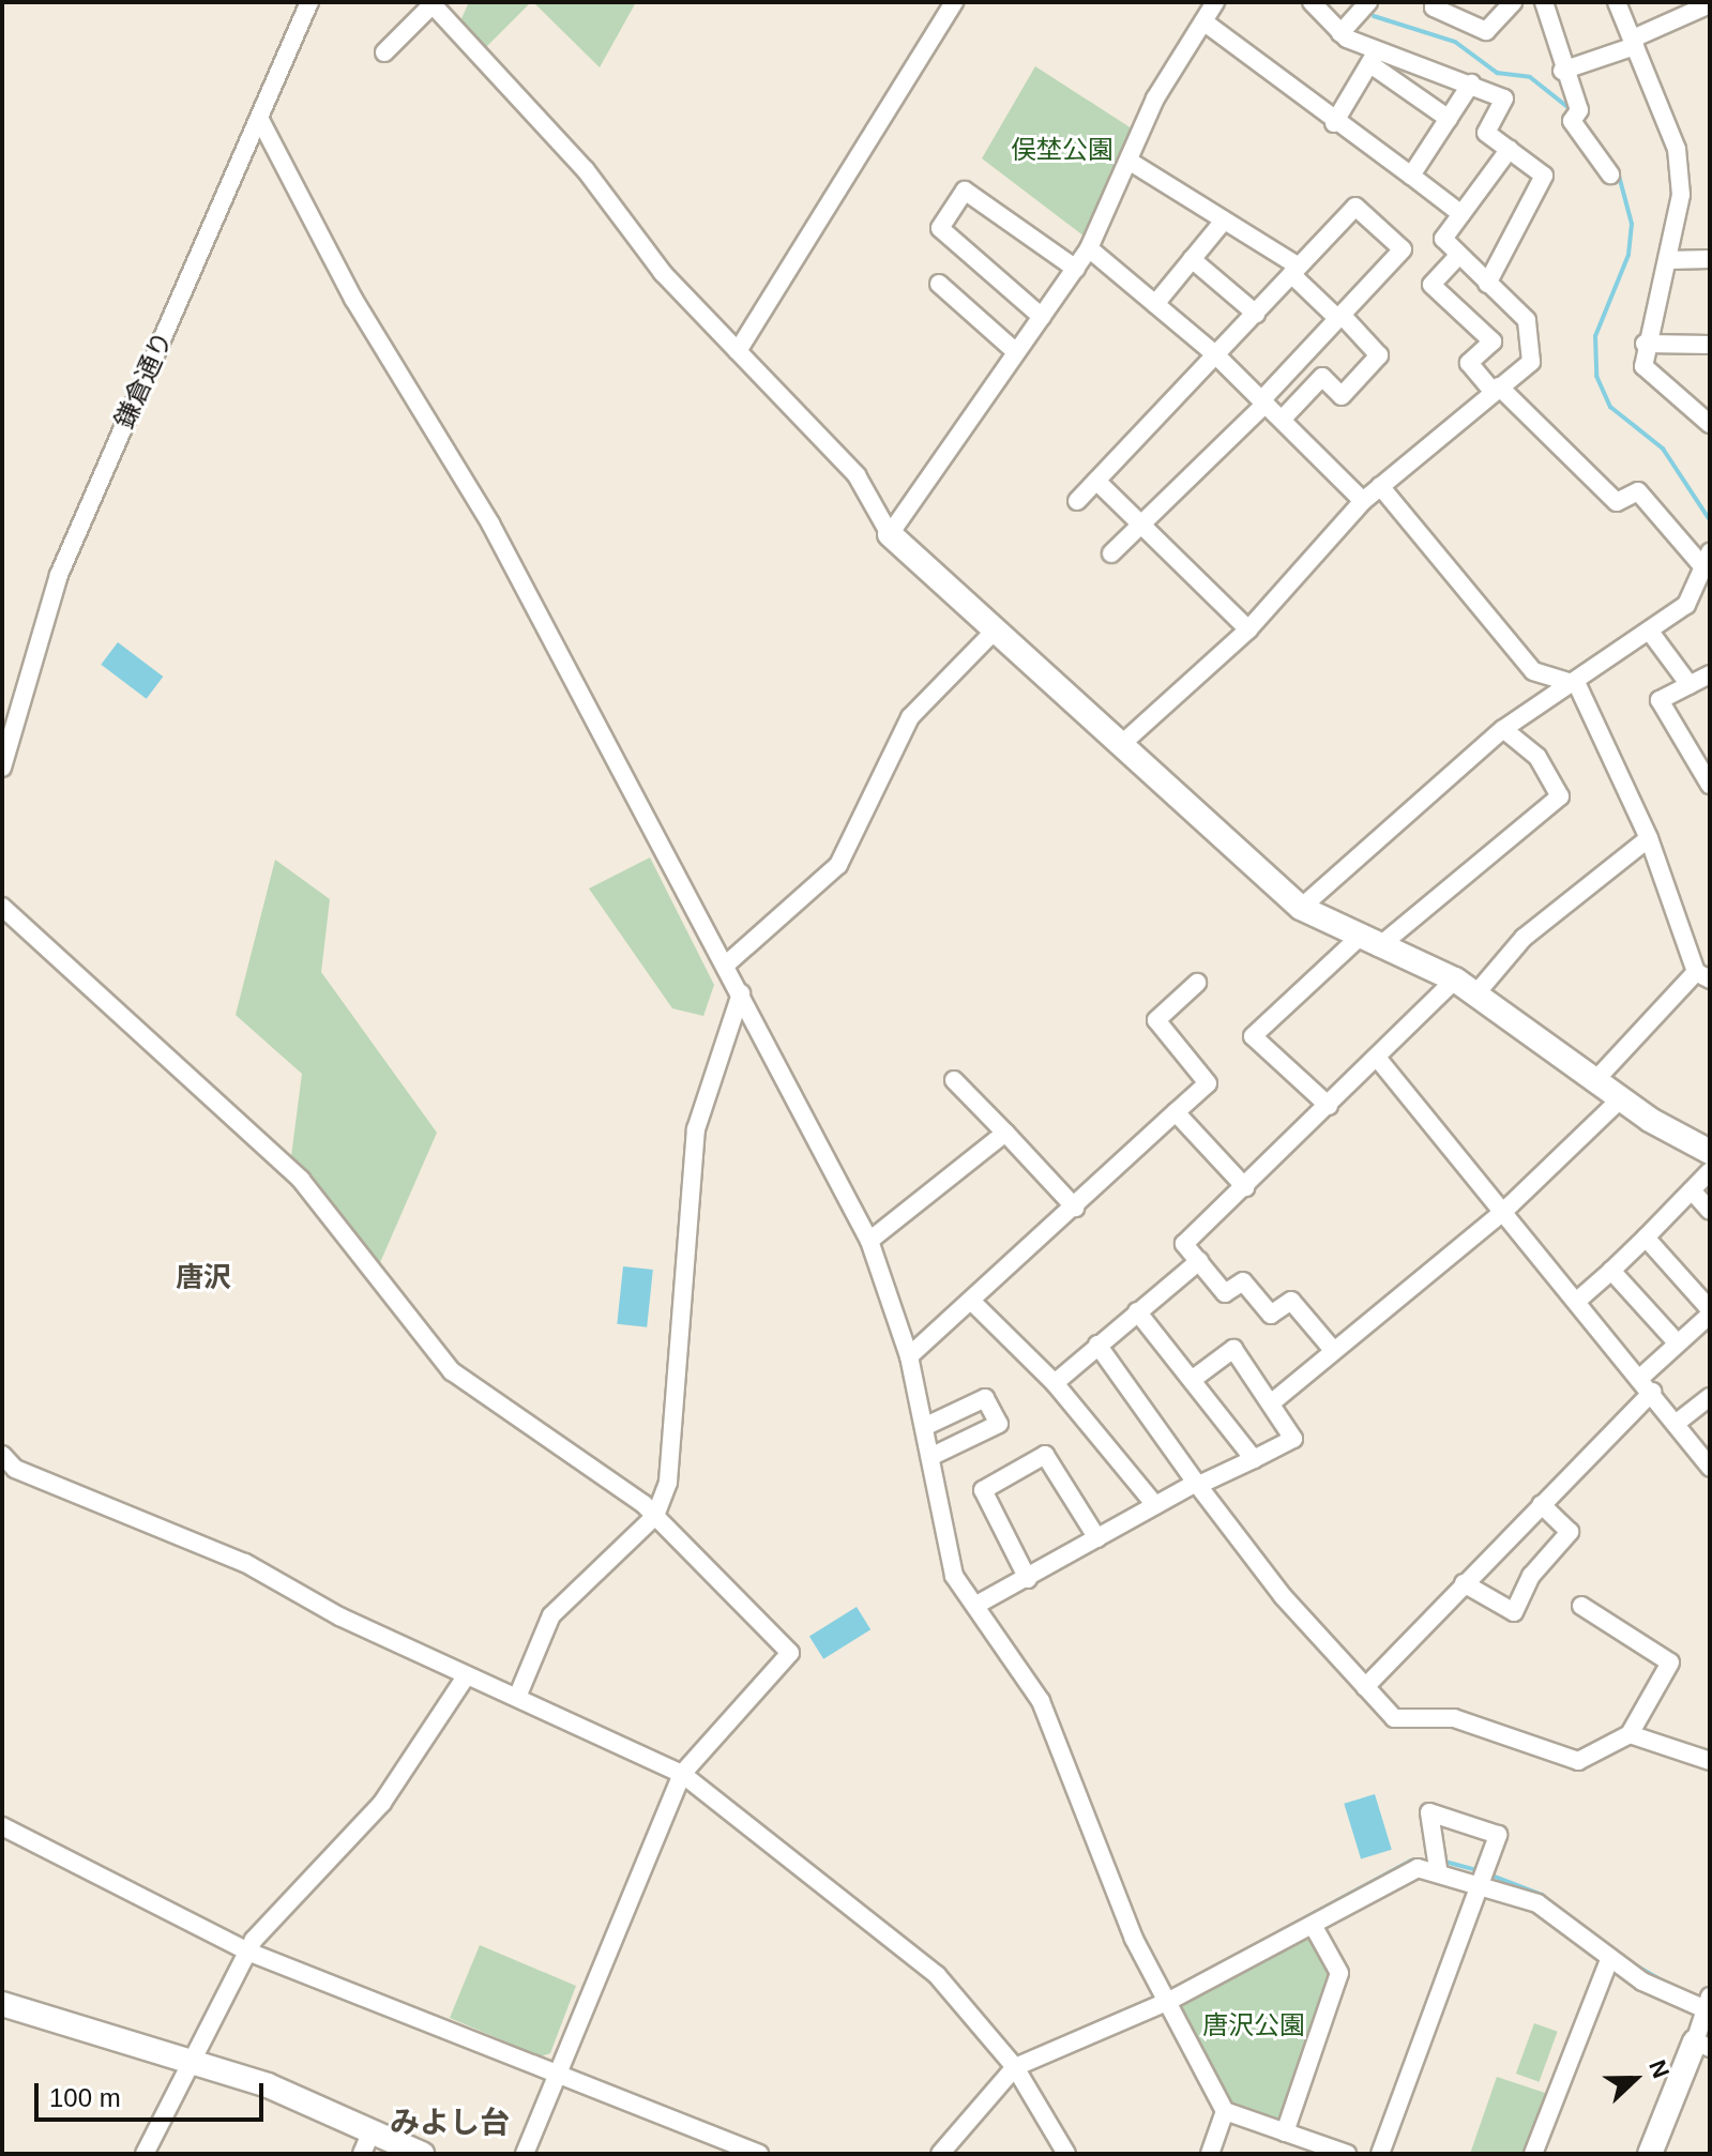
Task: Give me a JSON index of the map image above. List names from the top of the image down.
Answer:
{
  "streets": {
    "street": ["鎌倉通り"]
  },
  "districts": ["唐沢", "みよし台"],
  "parks": ["俣埜公園", "唐沢公園"],
  "scale_bar": "100 m",
  "north": "right"
}
